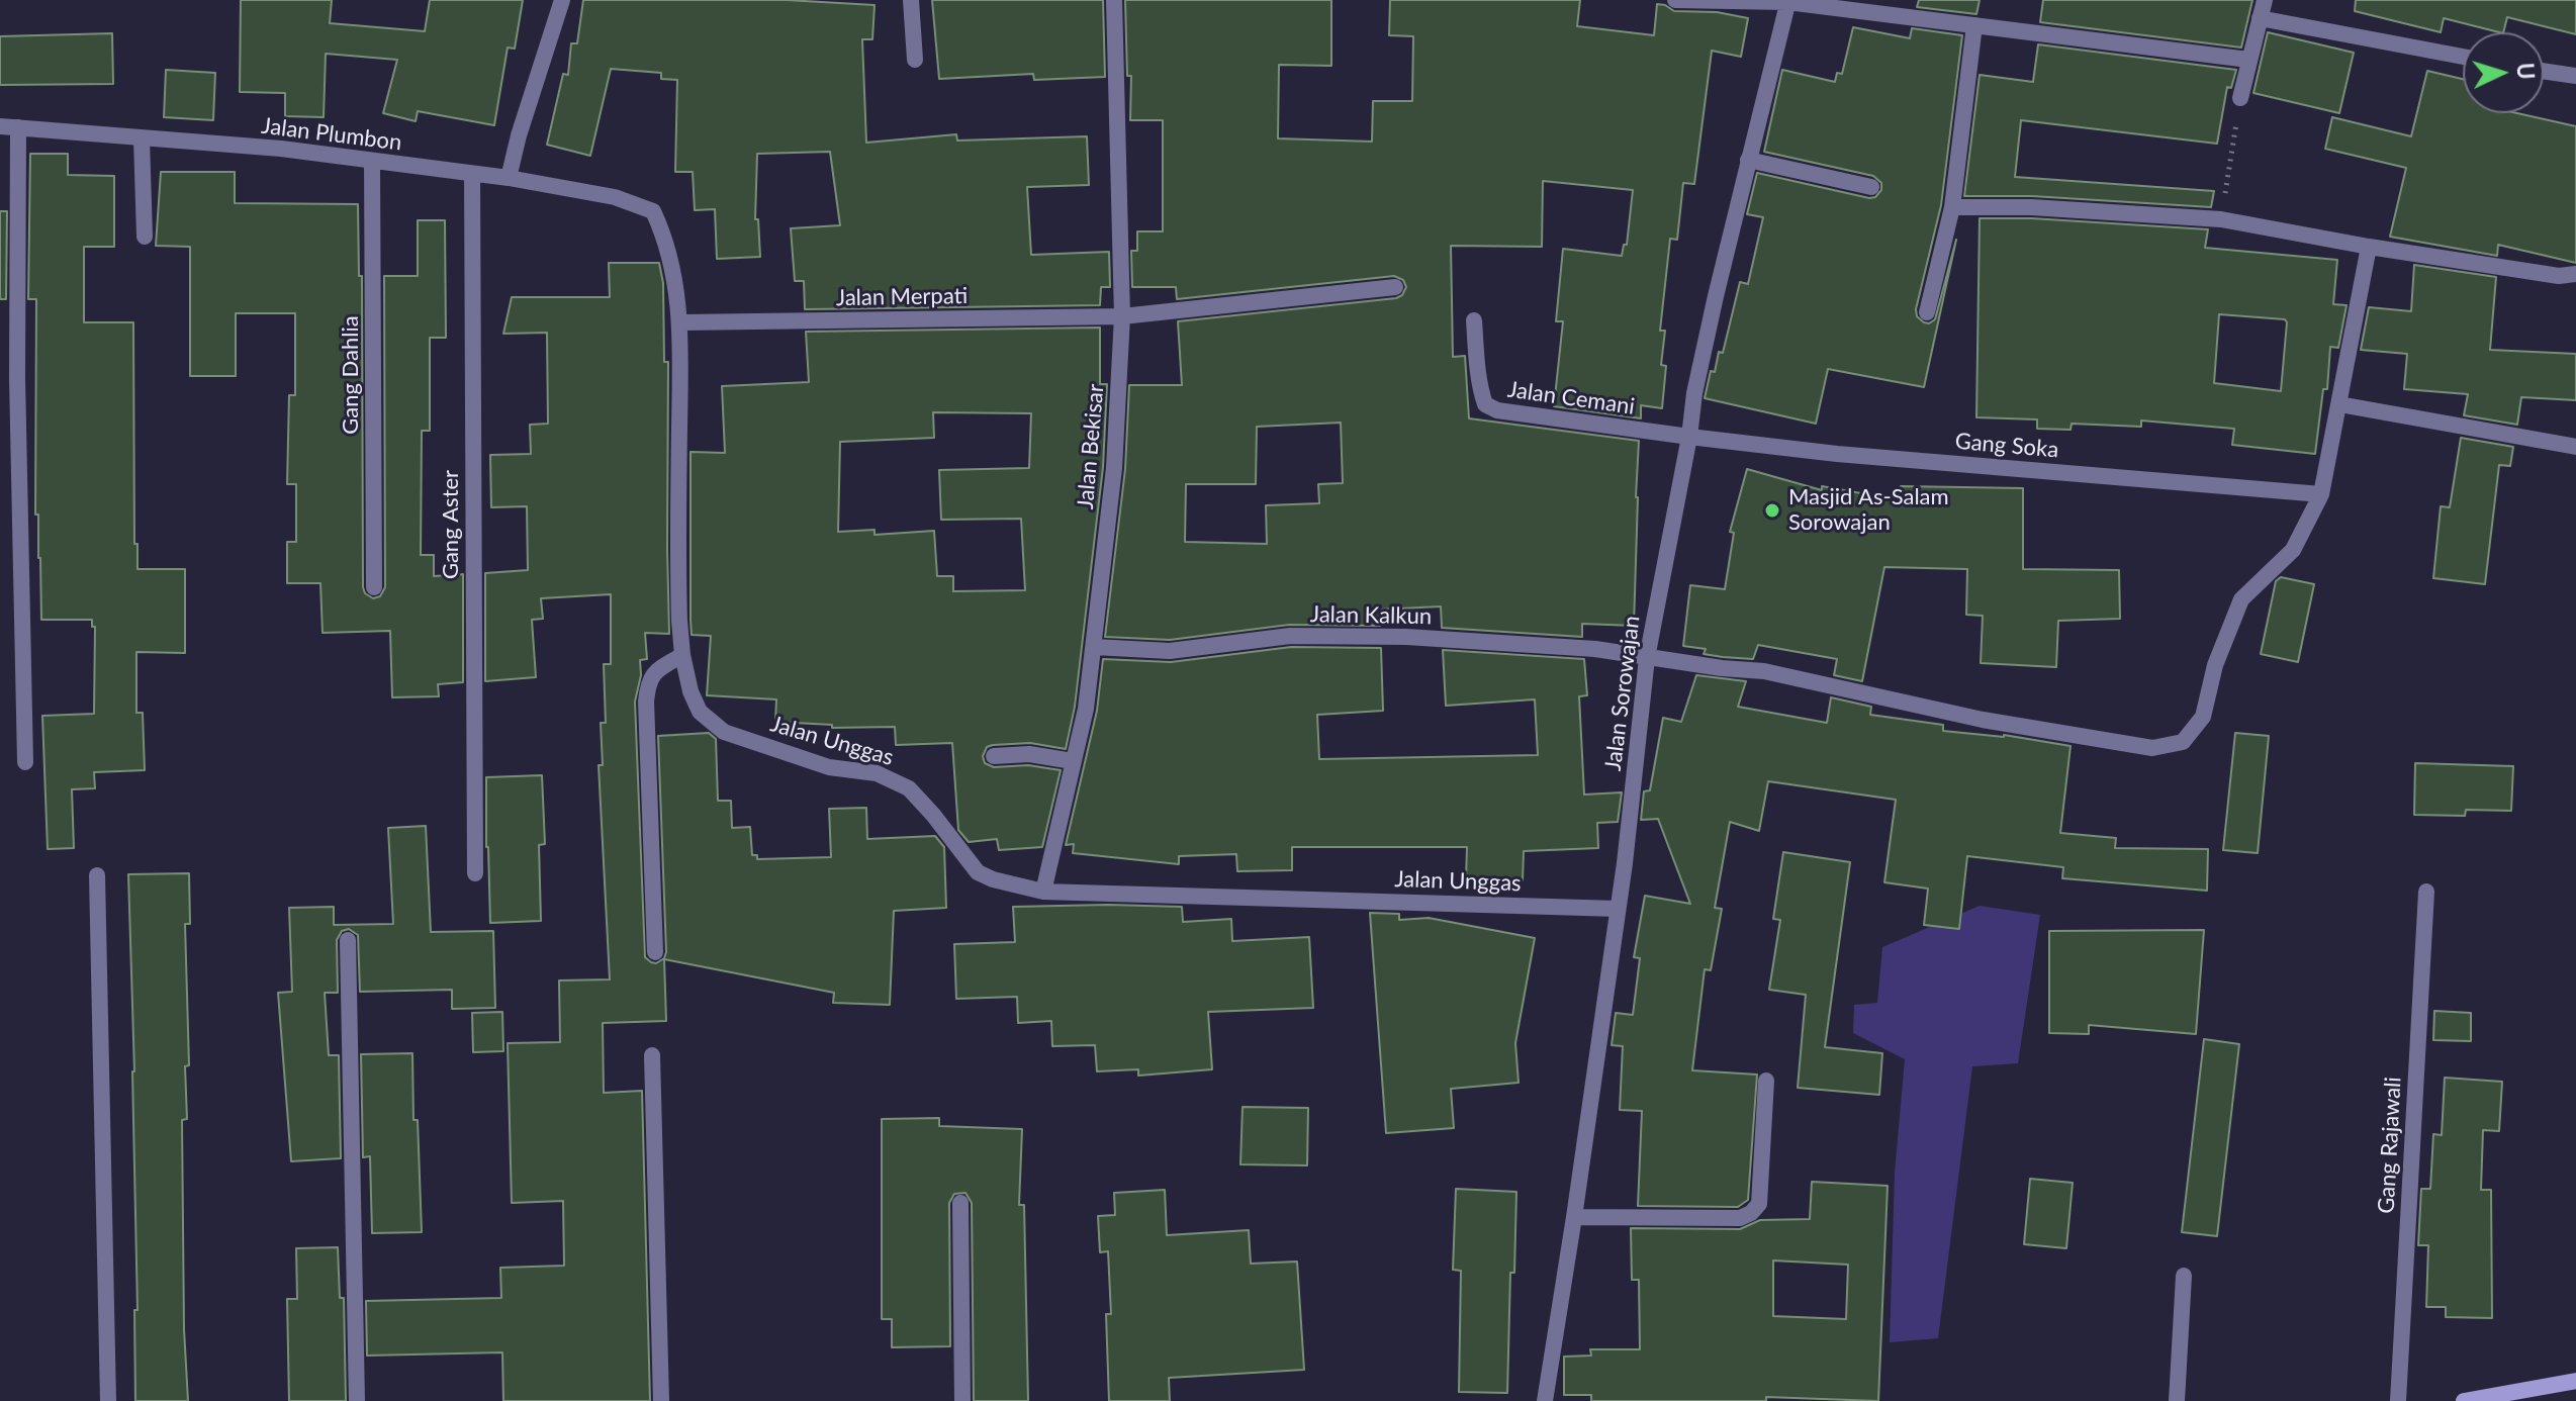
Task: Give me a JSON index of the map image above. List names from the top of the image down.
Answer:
{
  "streets": {
    "street": [
      "Jalan Plumbon",
      "Jalan Merpati",
      "Gang Dahlia",
      "Jalan Cemani",
      "Gang Soka",
      "Jalan Bekisar",
      "Gang Aster",
      "Jalan Kalkun",
      "Jalan Sorowajan",
      "Jalan Unggas",
      "Gang Rajawali"
    ]
  },
  "crossings": [
    ["Jalan Plumbon", "Gang Dahlia"],
    ["Jalan Plumbon", "Gang Aster"],
    ["Jalan Plumbon", "Jalan Unggas"],
    ["Jalan Merpati", "Jalan Bekisar"],
    ["Jalan Merpati", "Jalan Unggas"],
    ["Jalan Cemani", "Gang Soka"],
    ["Jalan Cemani", "Jalan Sorowajan"],
    ["Gang Soka", "Jalan Kalkun"],
    ["Gang Soka", "Jalan Sorowajan"],
    ["Jalan Bekisar", "Jalan Kalkun"],
    ["Jalan Bekisar", "Jalan Unggas"],
    ["Jalan Kalkun", "Jalan Sorowajan"],
    ["Jalan Sorowajan", "Jalan Unggas"]
  ],
  "places": ["Masjid As-Salam Sorowajan"],
  "north": "right"
}
